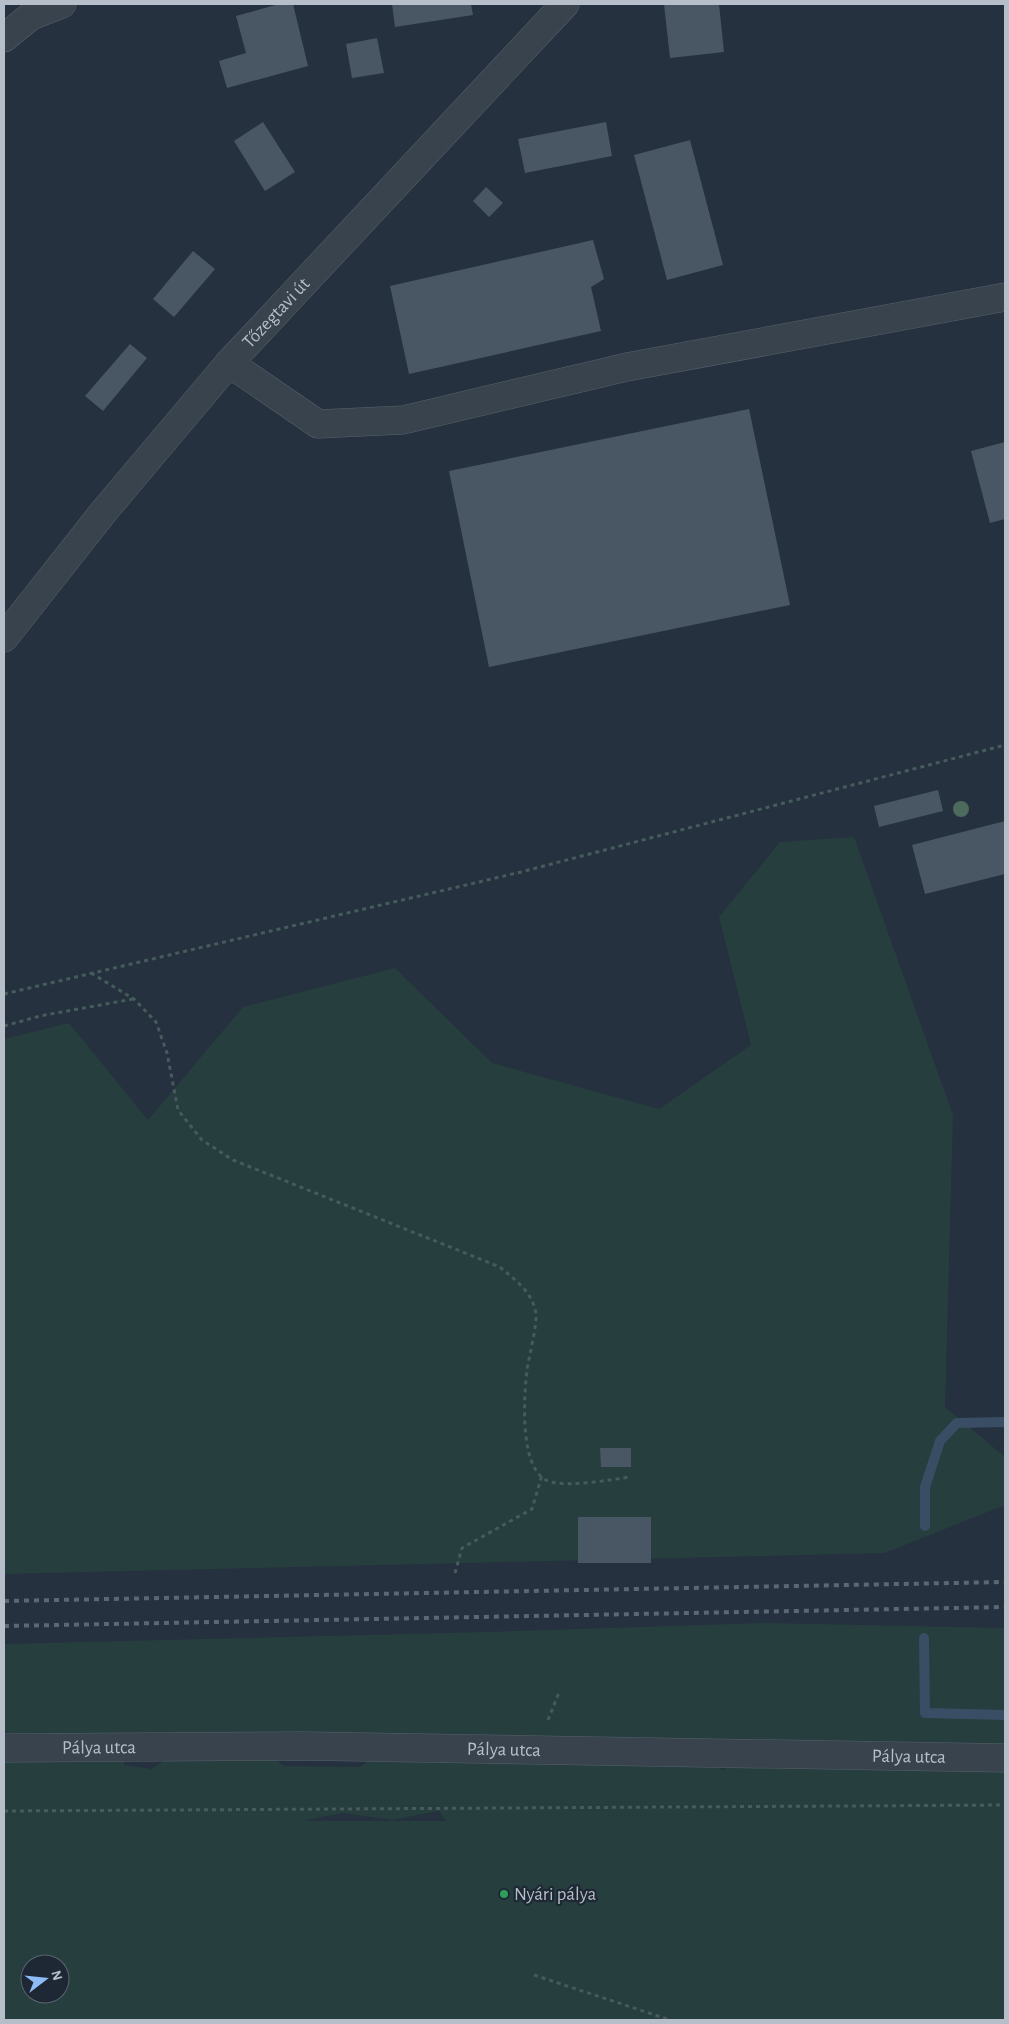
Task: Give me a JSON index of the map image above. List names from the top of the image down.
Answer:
{
  "streets": {
    "street": ["Tőzegtavi út", "Pálya utca"]
  },
  "places": ["Nyári pálya"],
  "north": "right"
}
